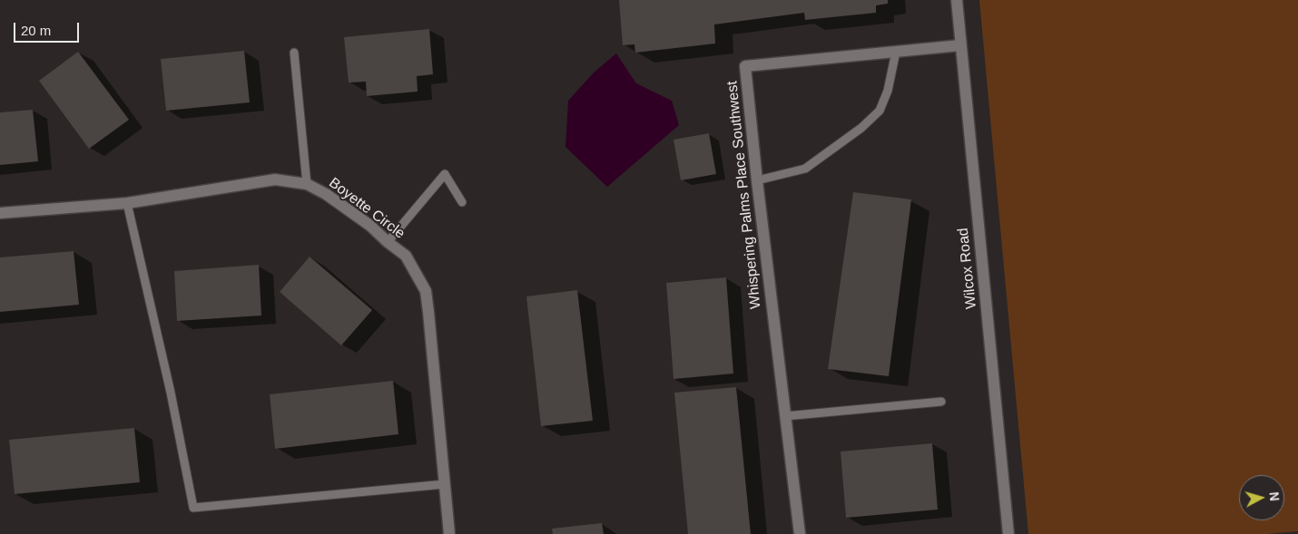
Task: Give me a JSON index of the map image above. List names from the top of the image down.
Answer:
{
  "streets": {
    "street": ["Whispering Palms Place Southwest", "Boyette Circle", "Wilcox Road"]
  },
  "crossings": [
    ["Whispering Palms Place Southwest", "Wilcox Road"]
  ],
  "scale_bar": "20 m",
  "north": "right"
}
